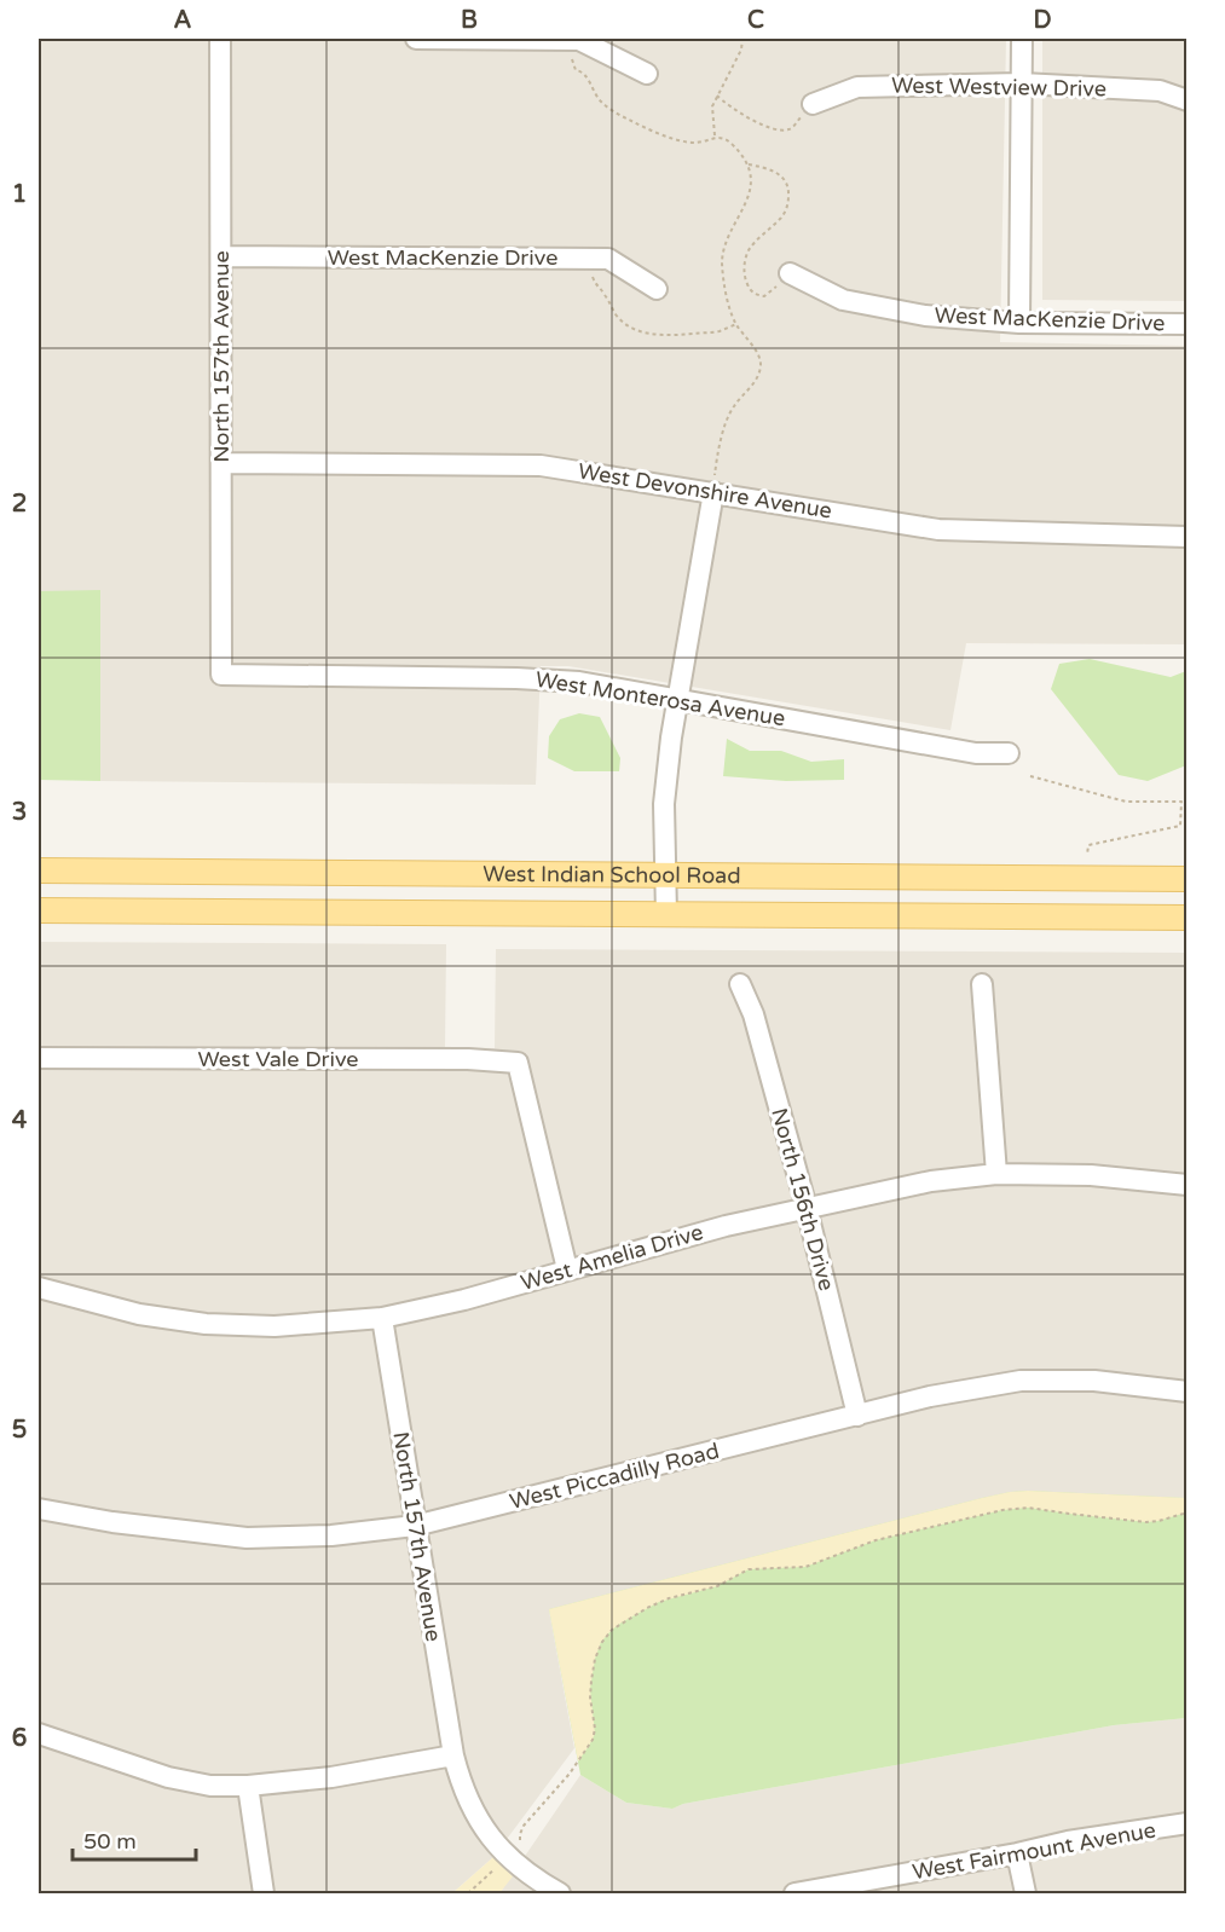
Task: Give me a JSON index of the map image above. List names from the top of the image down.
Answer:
{
  "streets": {
    "main road": ["West Indian School Road"],
    "street": [
      "West Westview Drive",
      "West MacKenzie Drive",
      "North 157th Avenue",
      "West Devonshire Avenue",
      "West Monterosa Avenue",
      "West Vale Drive",
      "North 156th Drive",
      "West Amelia Drive",
      "West Piccadilly Road",
      "West Fairmount Avenue"
    ]
  },
  "crossings": [
    ["West MacKenzie Drive", "North 157th Avenue"],
    ["North 157th Avenue", "West Devonshire Avenue"],
    ["North 157th Avenue", "West Monterosa Avenue"],
    ["North 157th Avenue", "West Amelia Drive"],
    ["North 157th Avenue", "West Piccadilly Road"],
    ["West Vale Drive", "West Amelia Drive"],
    ["North 156th Drive", "West Amelia Drive"],
    ["North 156th Drive", "West Piccadilly Road"]
  ],
  "scale_bar": "50 m",
  "grid": {
    "columns": [
      "A",
      "B",
      "C",
      "D"
    ],
    "rows": [
      "1",
      "2",
      "3",
      "4",
      "5",
      "6"
    ]
  }
}
